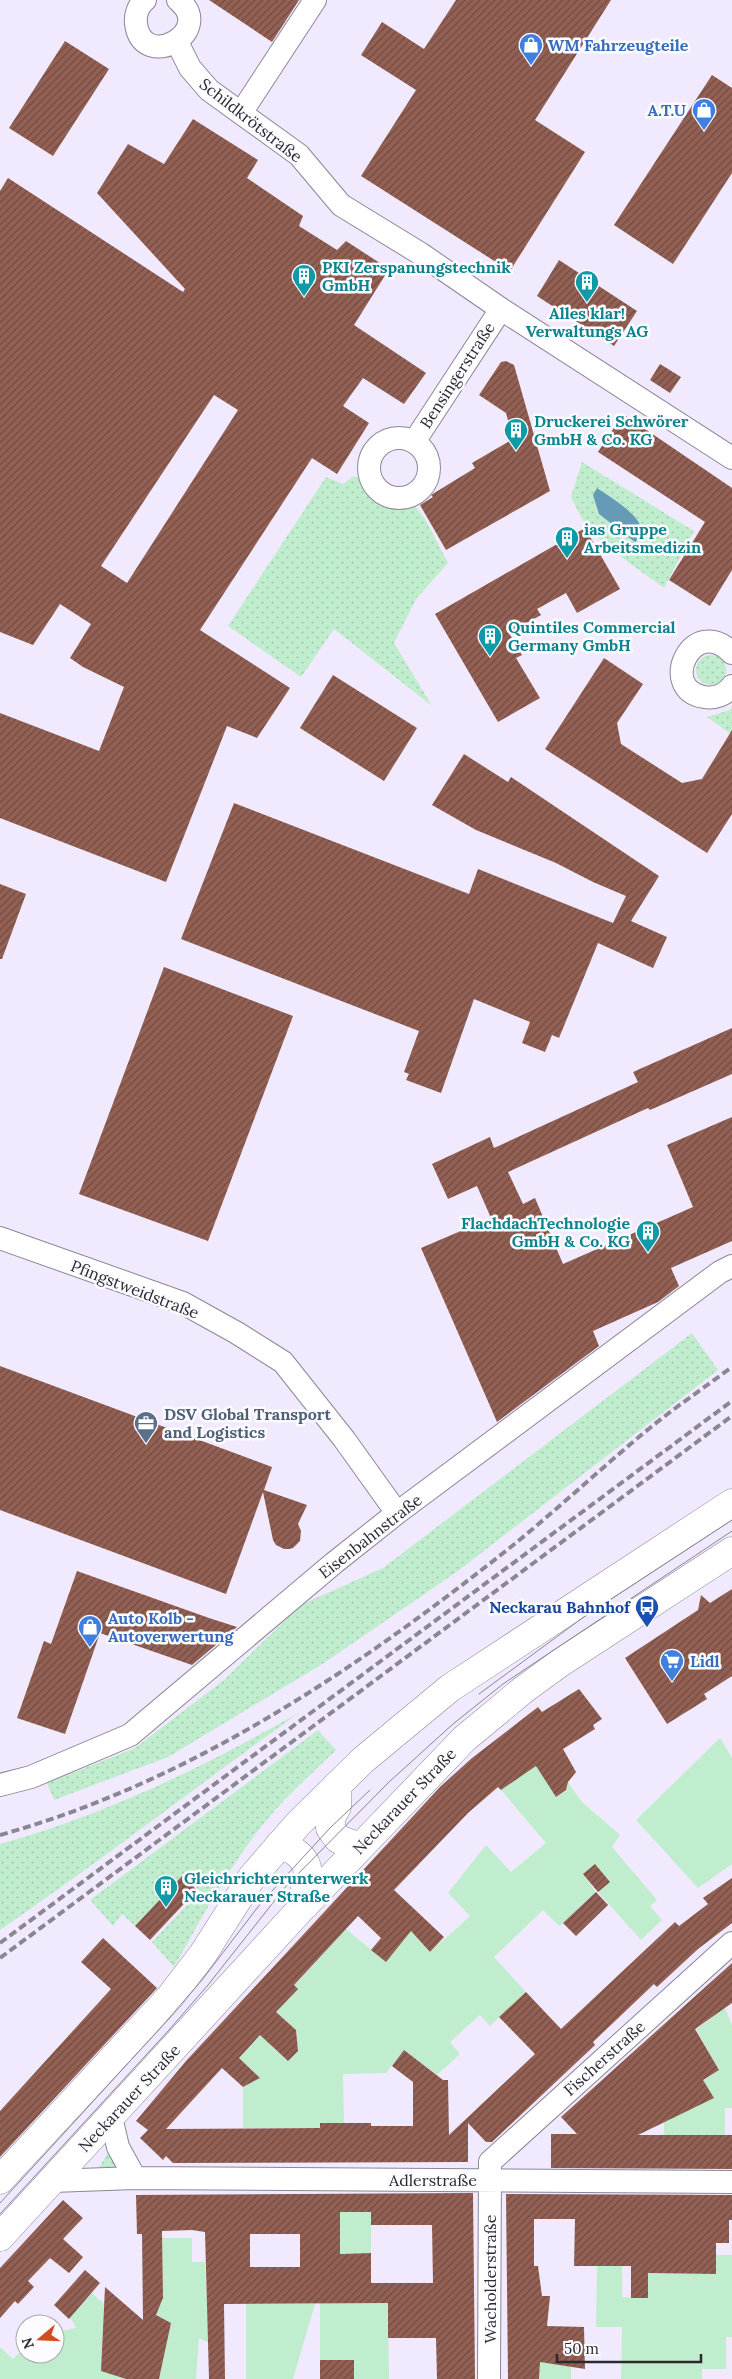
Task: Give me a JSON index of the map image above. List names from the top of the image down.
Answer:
{
  "streets": {
    "main road": ["Neckarauer Straße"],
    "street": [
      "Schildkrötstraße",
      "Bensingerstraße",
      "Pfingstweidstraße",
      "Eisenbahnstraße",
      "Fischerstraße",
      "Adlerstraße",
      "Wacholderstraße"
    ]
  },
  "crossings": [
    ["Schildkrötstraße", "Bensingerstraße"],
    ["Pfingstweidstraße", "Eisenbahnstraße"],
    ["Neckarauer Straße", "Adlerstraße"],
    ["Fischerstraße", "Adlerstraße"],
    ["Fischerstraße", "Wacholderstraße"],
    ["Adlerstraße", "Wacholderstraße"]
  ],
  "places": {
    "shop": ["WM Fahrzeugteile", "A.T.U", "Auto Kolb - Autoverwertung"],
    "building": [
      "PKI Zerspanungstechnik GmbH",
      "Alles klar! Verwaltungs AG",
      "Druckerei Schwörer GmbH & Co. KG",
      "ias Gruppe Arbeitsmedizin",
      "Quintiles Commercial Germany GmbH",
      "FlachdachTechnologie GmbH & Co. KG",
      "Gleichrichterunterwerk Neckarauer Straße"
    ],
    "office": ["DSV Global Transport and Logistics"],
    "bus stop": ["Neckarau Bahnhof"],
    "supermarket": ["Lidl"]
  },
  "scale_bar": "50 m",
  "north": "left"
}
